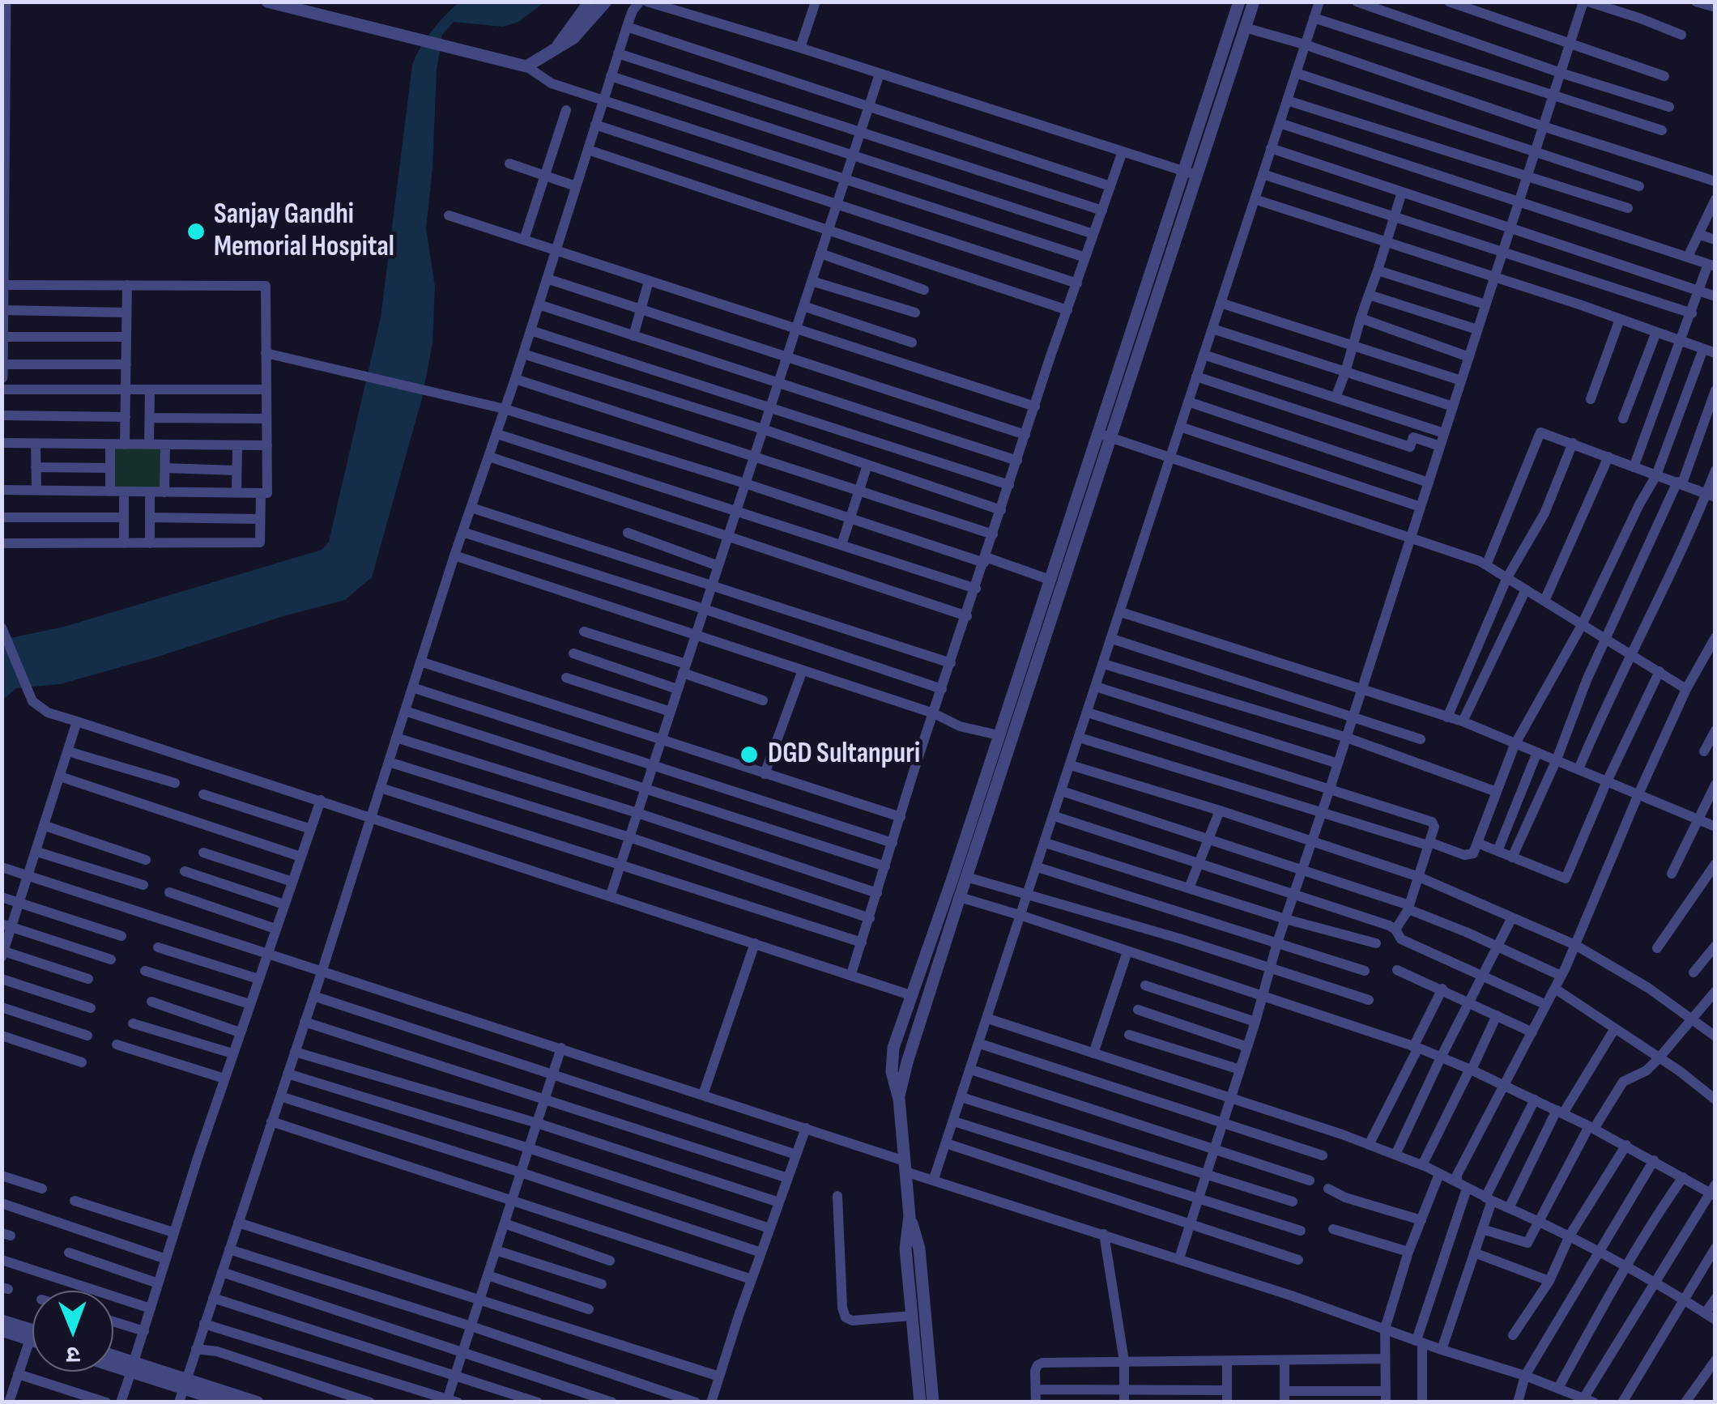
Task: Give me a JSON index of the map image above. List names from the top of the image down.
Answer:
{
  "places": ["Sanjay Gandhi Memorial Hospital", "DGD Sultanpuri"],
  "north": "bottom"
}
